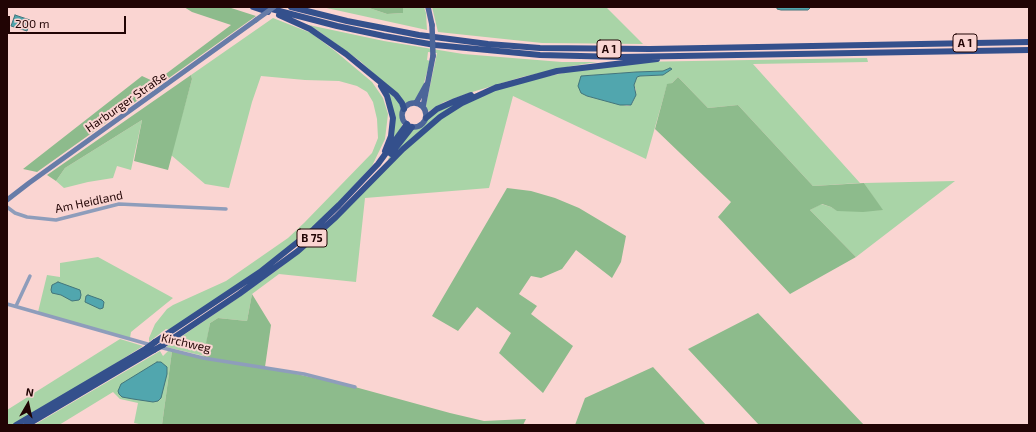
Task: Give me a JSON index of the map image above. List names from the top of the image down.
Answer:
{
  "streets": {
    "highway": ["A 1", "B 75"],
    "street": ["Harburger Straße", "Am Heidland", "Kirchweg"]
  },
  "scale_bar": "200 m",
  "north": "top"
}
